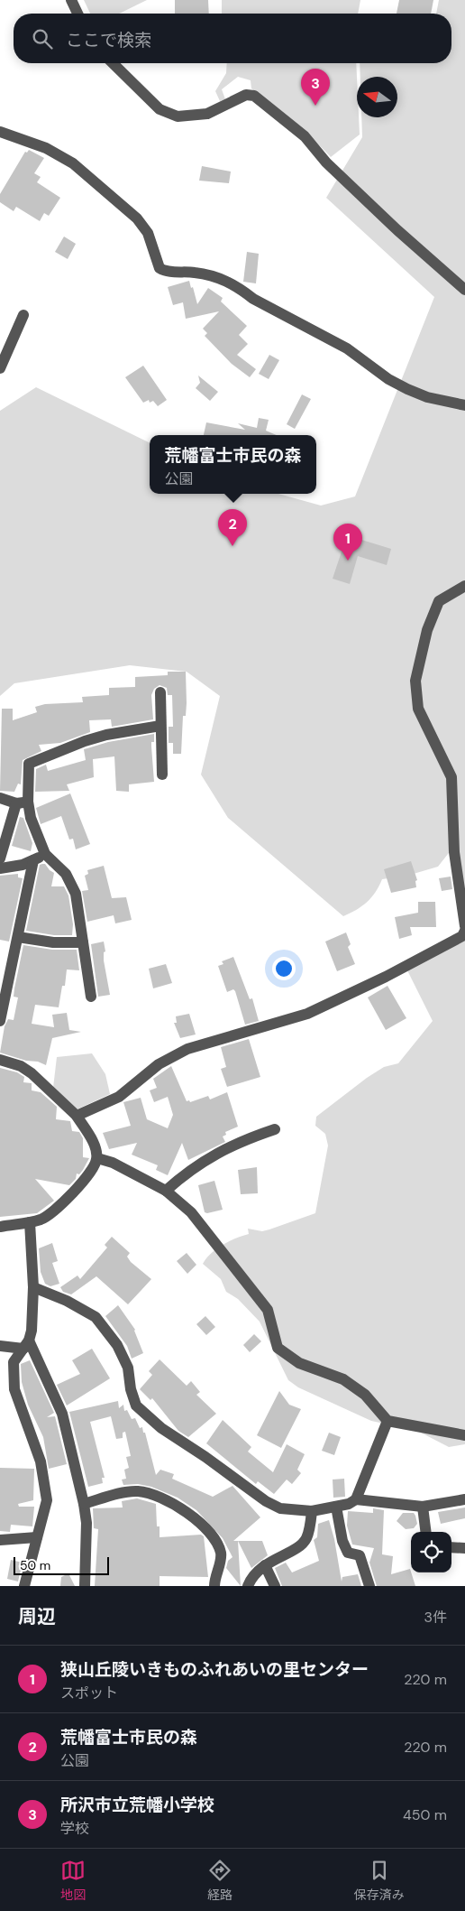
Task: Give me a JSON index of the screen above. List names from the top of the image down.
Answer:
{
  "scale_bar": "50 m",
  "north": "left",
  "page": {
    "search": "ここで検索",
    "pins": ["3", "2", "1"],
    "popup": ["荒幡富士市民の森", "公園"],
    "scale": "50 m",
    "heading": ["周辺", "3件"],
    "list": [
      {
        "mark": "1",
        "name": "狭山丘陵いきものふれあいの里センター",
        "note": "スポット",
        "value": "220 m"
      },
      {
        "mark": "2",
        "name": "荒幡富士市民の森",
        "note": "公園",
        "value": "220 m"
      },
      {
        "mark": "3",
        "name": "所沢市立荒幡小学校",
        "note": "学校",
        "value": "450 m"
      }
    ],
    "nav": ["地図", "経路", "保存済み"]
  }
}
